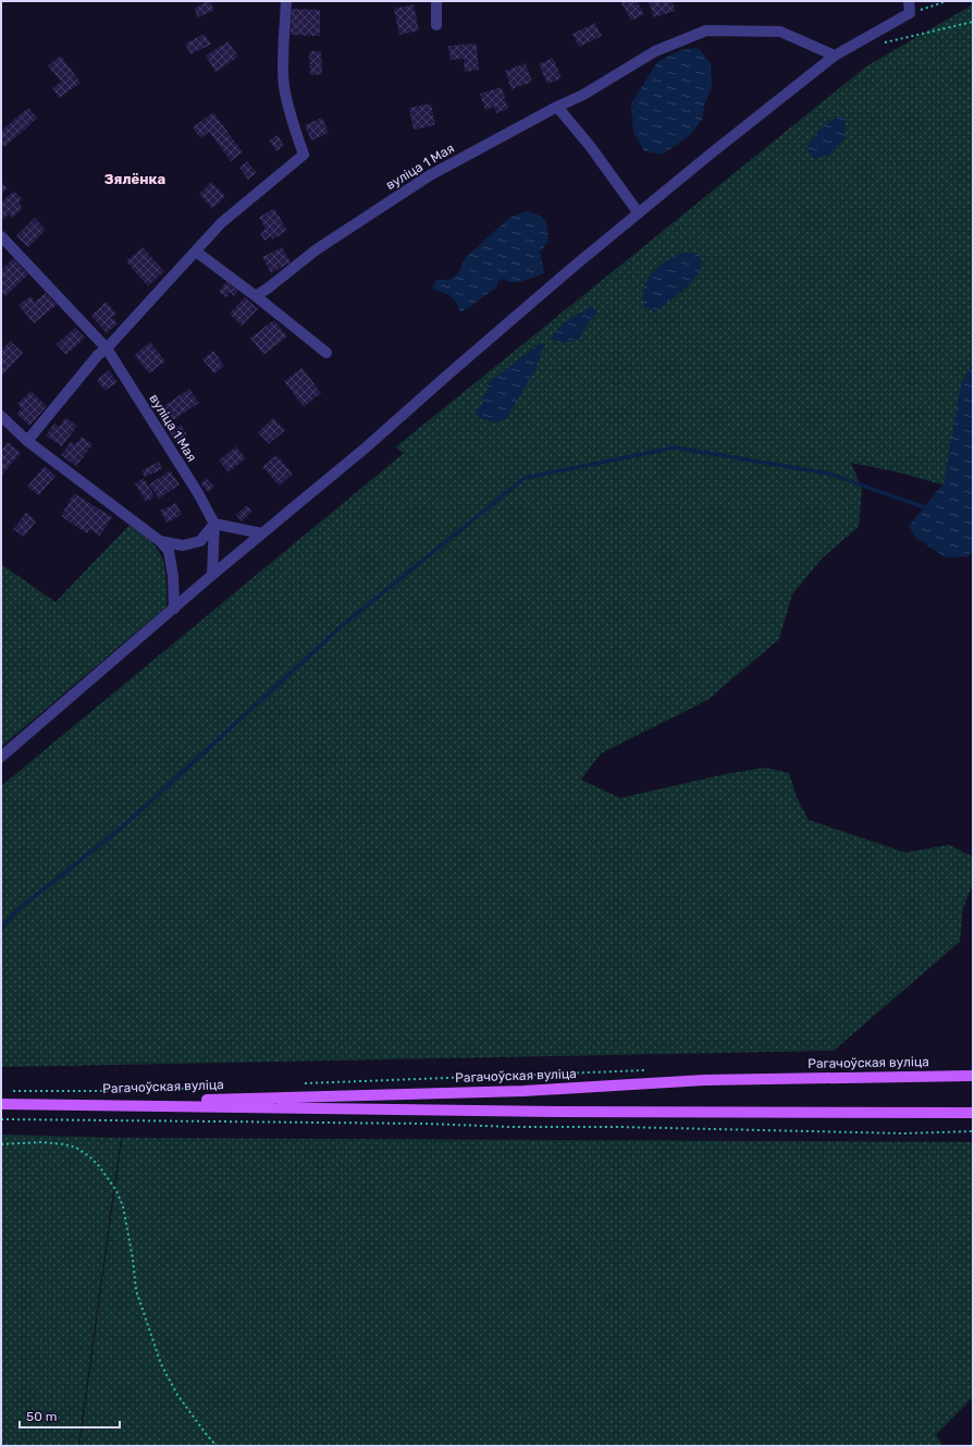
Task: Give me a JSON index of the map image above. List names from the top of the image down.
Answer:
{
  "streets": {
    "main road": ["Рагачоўская вуліца"],
    "street": ["вуліца 1 Мая"]
  },
  "districts": ["Зялёнка"],
  "scale_bar": "50 m"
}
